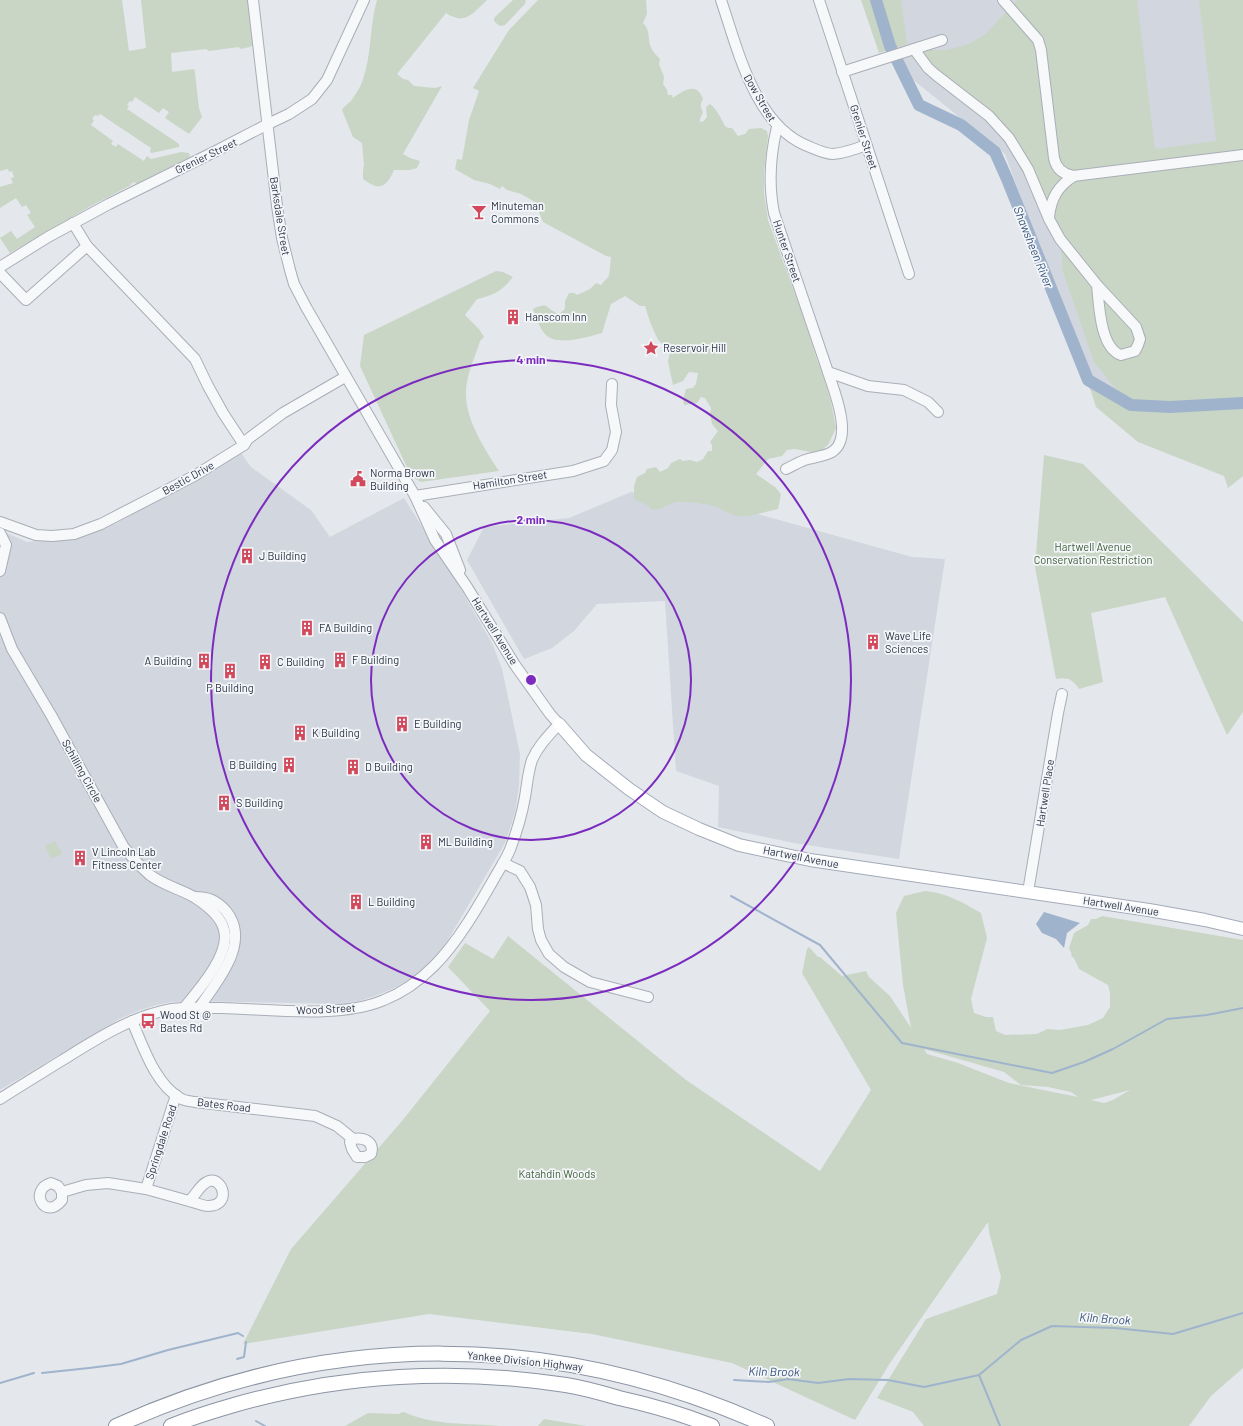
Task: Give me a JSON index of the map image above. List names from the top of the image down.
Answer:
{
  "streets": {
    "highway": ["Yankee Division Highway"],
    "main road": ["Hartwell Avenue"],
    "street": [
      "Dow Street",
      "Grenier Street",
      "Barksdale Street",
      "Hunter Street",
      "Bestic Drive",
      "Hamilton Street",
      "Schilling Circle",
      "Hartwell Place",
      "Wood Street",
      "Bates Road",
      "Springdale Road"
    ]
  },
  "crossings": [
    ["Dow Street", "Grenier Street"],
    ["Dow Street", "Hunter Street"],
    ["Grenier Street", "Barksdale Street"],
    ["Barksdale Street", "Bestic Drive"],
    ["Barksdale Street", "Hamilton Street"],
    ["Barksdale Street", "Hartwell Avenue"],
    ["Hartwell Avenue", "Hartwell Place"],
    ["Hartwell Avenue", "Wood Street"],
    ["Schilling Circle", "Wood Street"],
    ["Wood Street", "Bates Road"],
    ["Bates Road", "Springdale Road"]
  ],
  "water": ["Shawsheen River", "Kiln Brook"],
  "parks": ["Hartwell Avenue Conservation Restriction", "Katahdin Woods"],
  "places": {
    "bar": ["Minuteman Commons"],
    "building": [
      "Hanscom Inn",
      "J Building",
      "FA Building",
      "Wave Life Sciences",
      "F Building",
      "A Building",
      "C Building",
      "P Building",
      "E Building",
      "K Building",
      "B Building",
      "D Building",
      "S Building",
      "ML Building",
      "V Lincoln Lab Fitness Center",
      "L Building"
    ],
    "place": ["Reservoir Hill"],
    "public building": ["Norma Brown Building"],
    "bus stop": ["Wood St @ Bates Rd"]
  },
  "rings": ["4 min", "2 min"]
}
